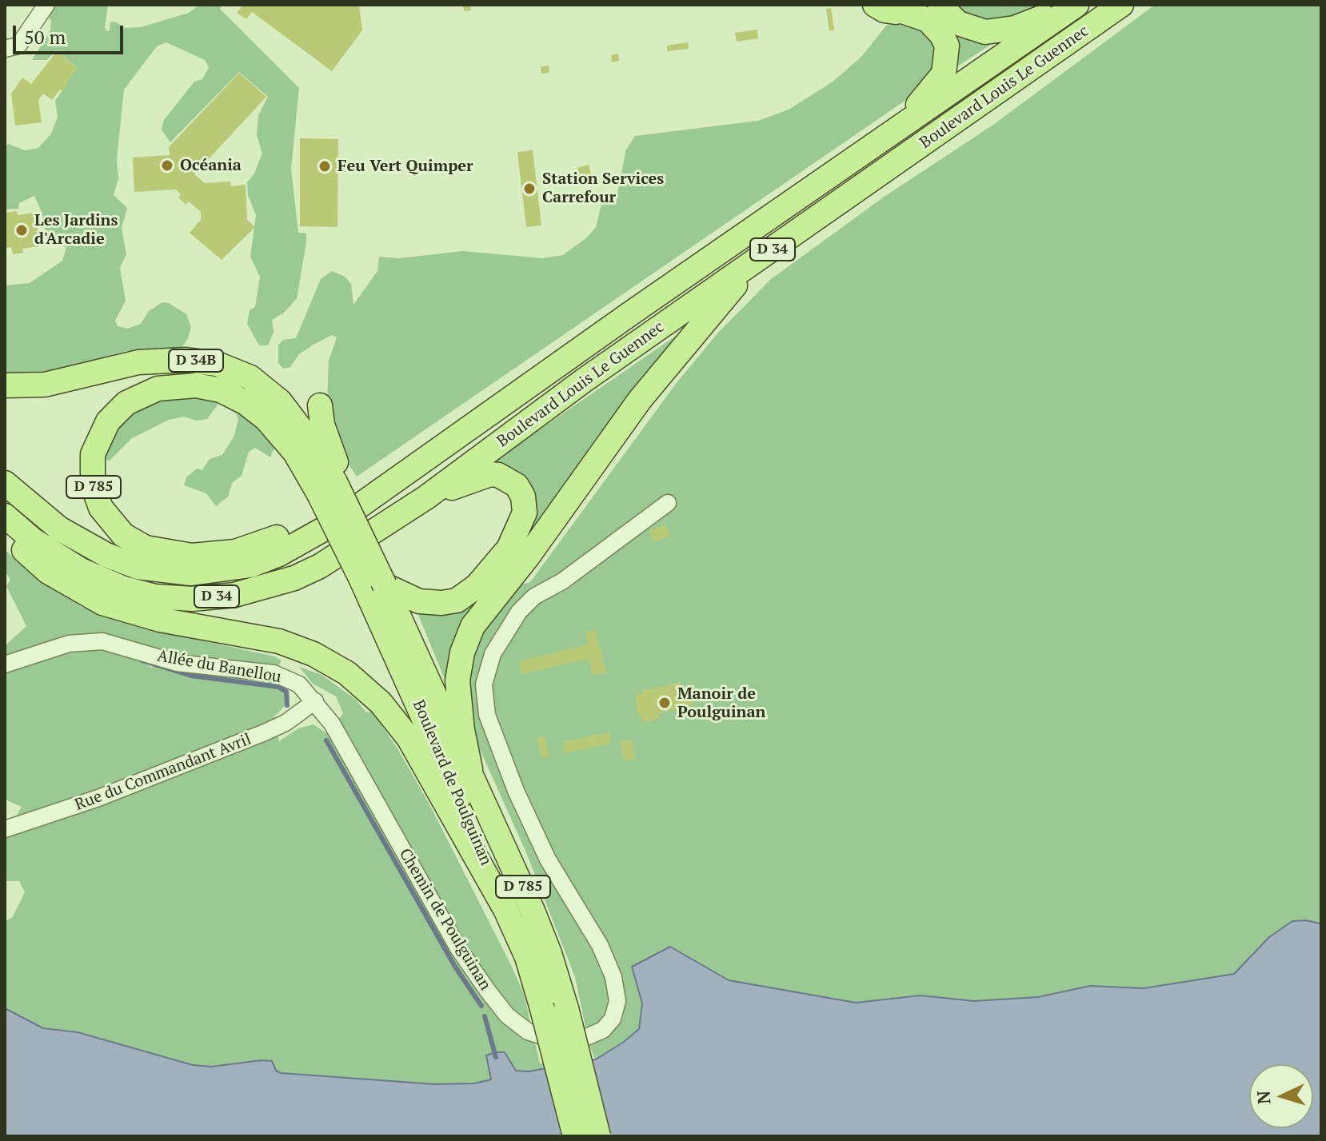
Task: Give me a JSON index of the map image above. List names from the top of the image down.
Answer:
{
  "streets": {
    "main road": [
      "Boulevard Louis Le Guennec",
      "D 34",
      "D 34B",
      "D 785",
      "Boulevard de Poulguinan"
    ],
    "street": ["Allée du Banellou", "Rue du Commandant Avril", "Chemin de Poulguinan"]
  },
  "crossings": [
    ["Boulevard Louis Le Guennec", "D 785"],
    ["D 34B", "D 785"],
    ["D 34B", "Boulevard de Poulguinan"],
    ["D 785", "Boulevard de Poulguinan"],
    ["Allée du Banellou", "Rue du Commandant Avril"],
    ["Allée du Banellou", "Chemin de Poulguinan"],
    ["Rue du Commandant Avril", "Chemin de Poulguinan"]
  ],
  "places": [
    "Océania",
    "Feu Vert Quimper",
    "Station Services Carrefour",
    "Les Jardins d'Arcadie",
    "Manoir de Poulguinan"
  ],
  "scale_bar": "50 m",
  "north": "left"
}
